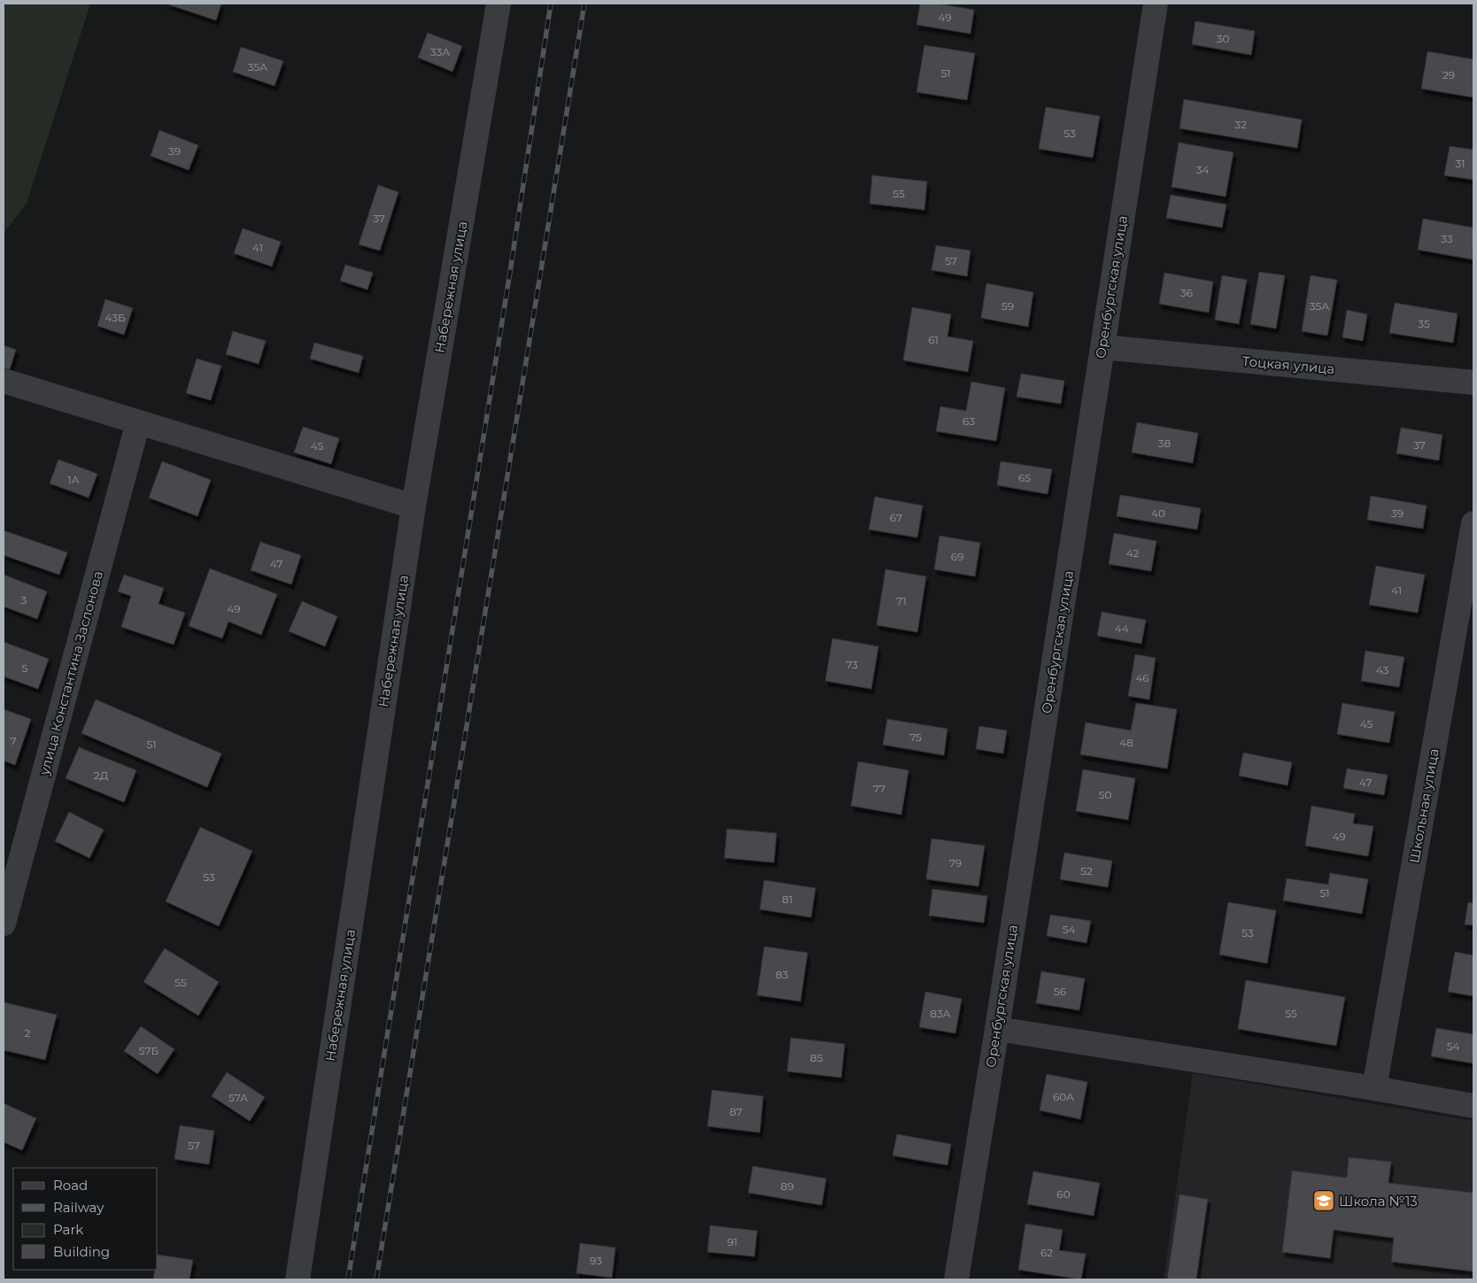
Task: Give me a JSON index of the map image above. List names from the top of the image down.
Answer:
{
  "streets": {
    "street": [
      "Набережная улица",
      "Оренбургская улица",
      "Тоцкая улица",
      "улица Константина Заслонова",
      "Школьная улица"
    ]
  },
  "crossings": [
    ["Оренбургская улица", "Тоцкая улица"]
  ],
  "places": {
    "school or university": ["Школа №13"]
  },
  "house_numbers": [
    "49",
    "30",
    "33А",
    "35А",
    "51",
    "29",
    "32",
    "53",
    "39",
    "31",
    "34",
    "55",
    "37",
    "33",
    "41",
    "57",
    "36",
    "59",
    "35А",
    "43Б",
    "35",
    "61",
    "63",
    "38",
    "37",
    "45",
    "65",
    "1А",
    "40",
    "39",
    "67",
    "42",
    "69",
    "47",
    "41",
    "3",
    "71",
    "49",
    "44",
    "73",
    "5",
    "43",
    "46",
    "45",
    "75",
    "7",
    "48",
    "51",
    "2Д",
    "47",
    "77",
    "50",
    "49",
    "79",
    "52",
    "53",
    "51",
    "81",
    "54",
    "53",
    "83",
    "55",
    "56",
    "83А",
    "55",
    "2",
    "54",
    "57Б",
    "85",
    "60А",
    "57А",
    "87",
    "57",
    "89",
    "60",
    "91",
    "62",
    "93"
  ],
  "legend": [
    "Road",
    "Railway",
    "Park",
    "Building"
  ]
}
